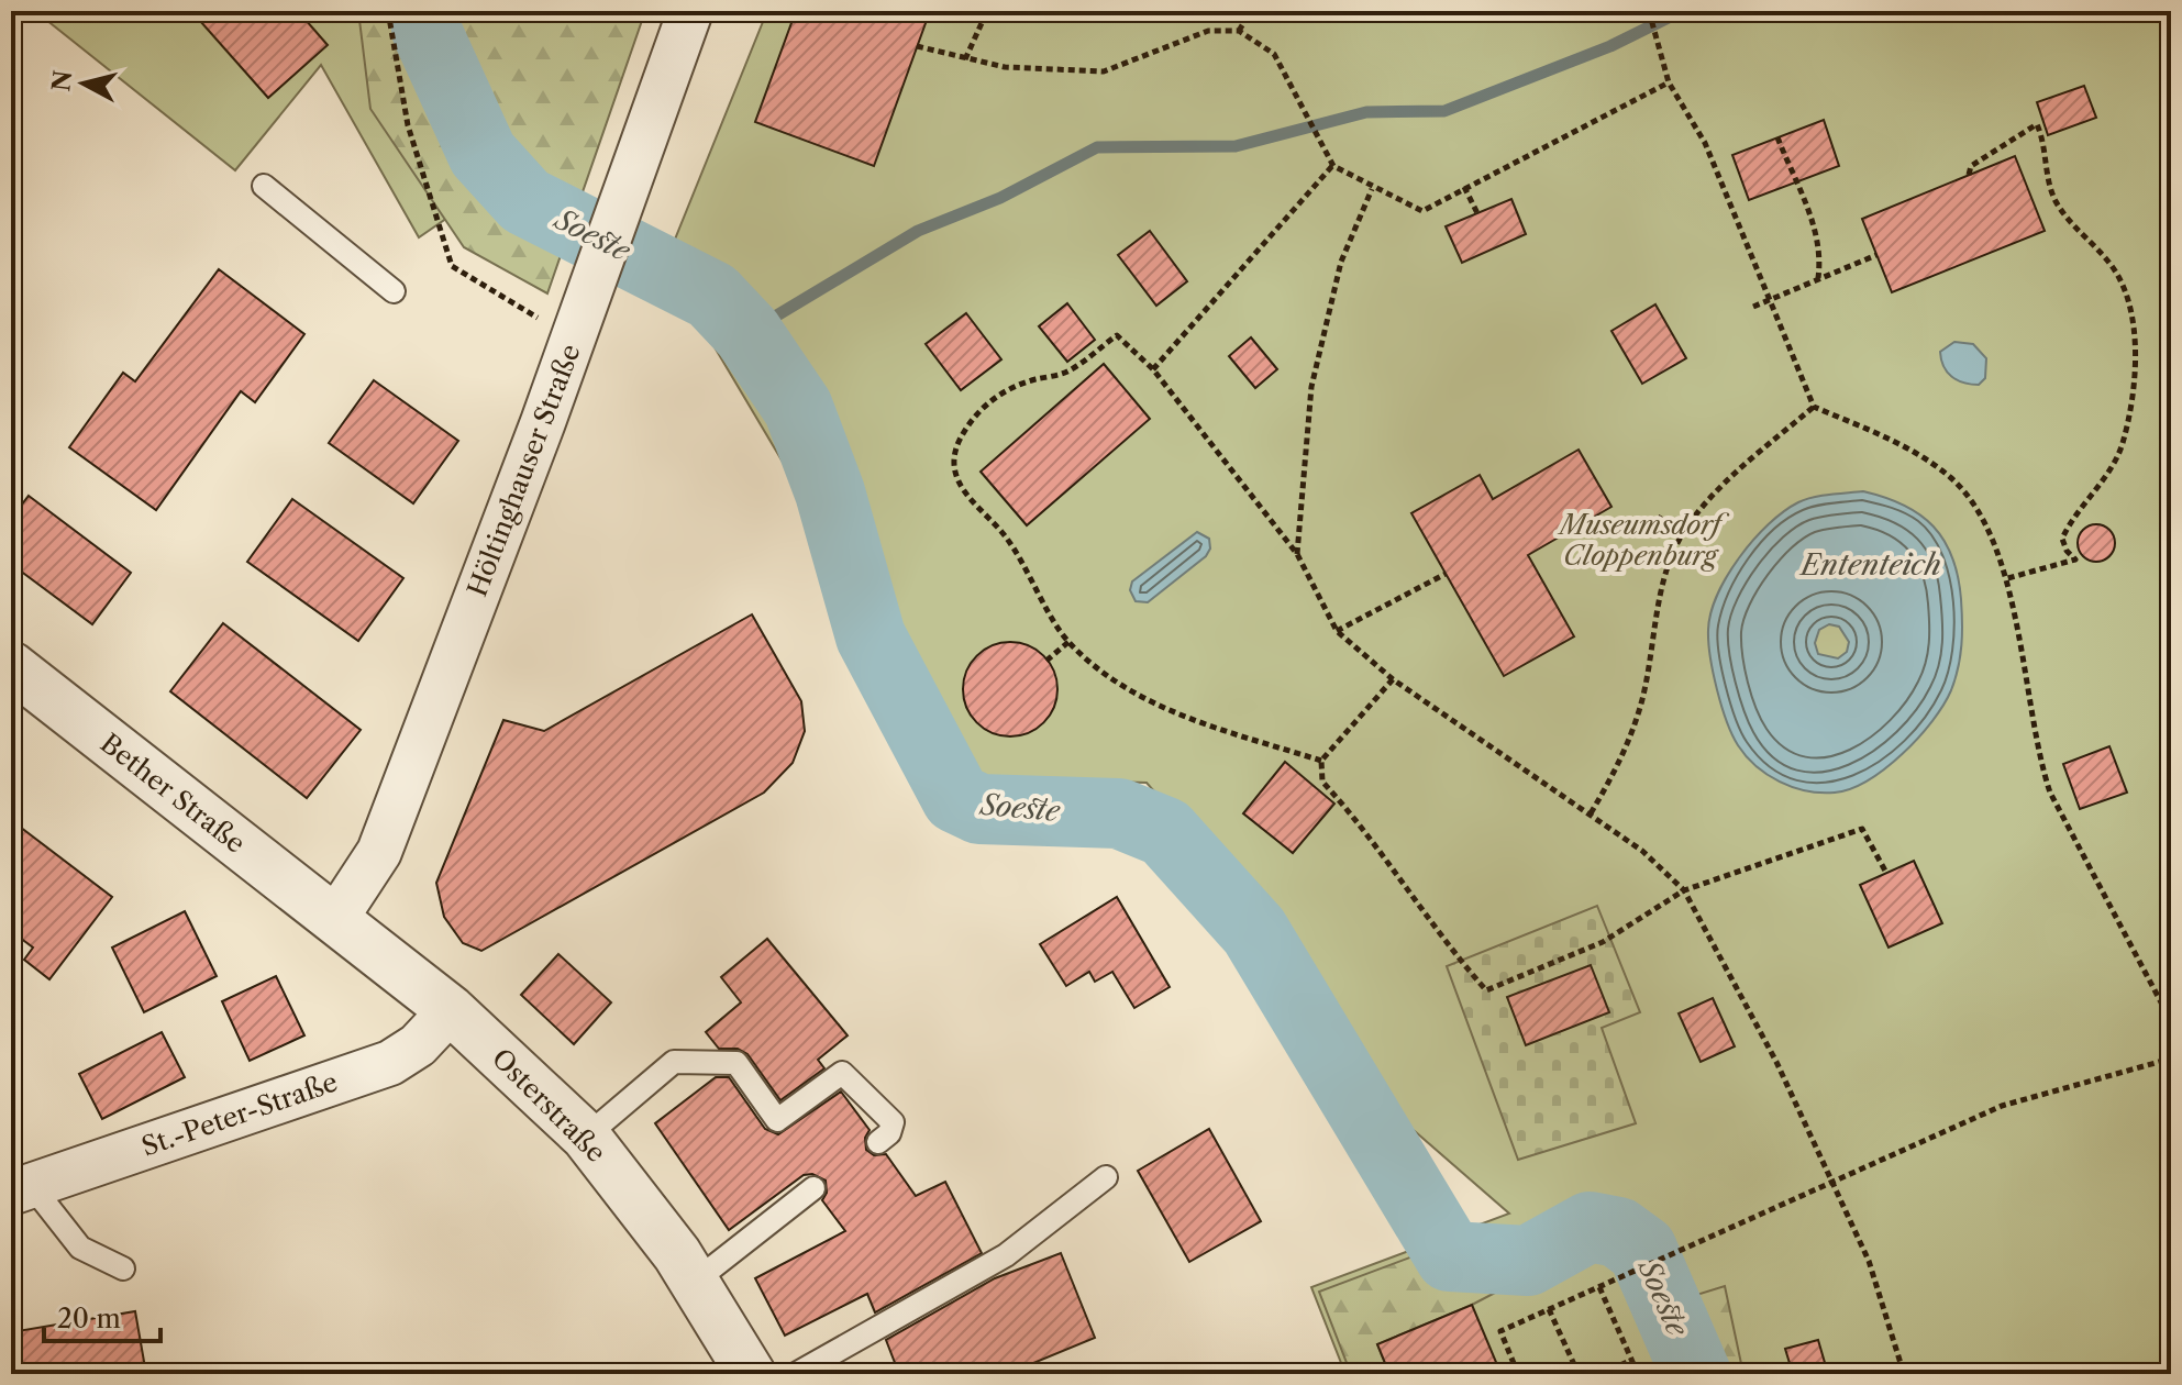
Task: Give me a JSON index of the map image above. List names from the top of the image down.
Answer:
{
  "streets": {
    "street": [
      "Höltinghauser Straße",
      "Bether Straße",
      "Osterstraße",
      "St.-Peter-Straße"
    ]
  },
  "crossings": [
    ["Höltinghauser Straße", "Bether Straße"],
    ["Höltinghauser Straße", "Osterstraße"],
    ["Bether Straße", "Osterstraße"],
    ["Osterstraße", "St.-Peter-Straße"]
  ],
  "water": ["Soeste", "Ententeich"],
  "parks": ["Museumsdorf Cloppenburg"],
  "scale_bar": "20 m",
  "north": "left"
}
